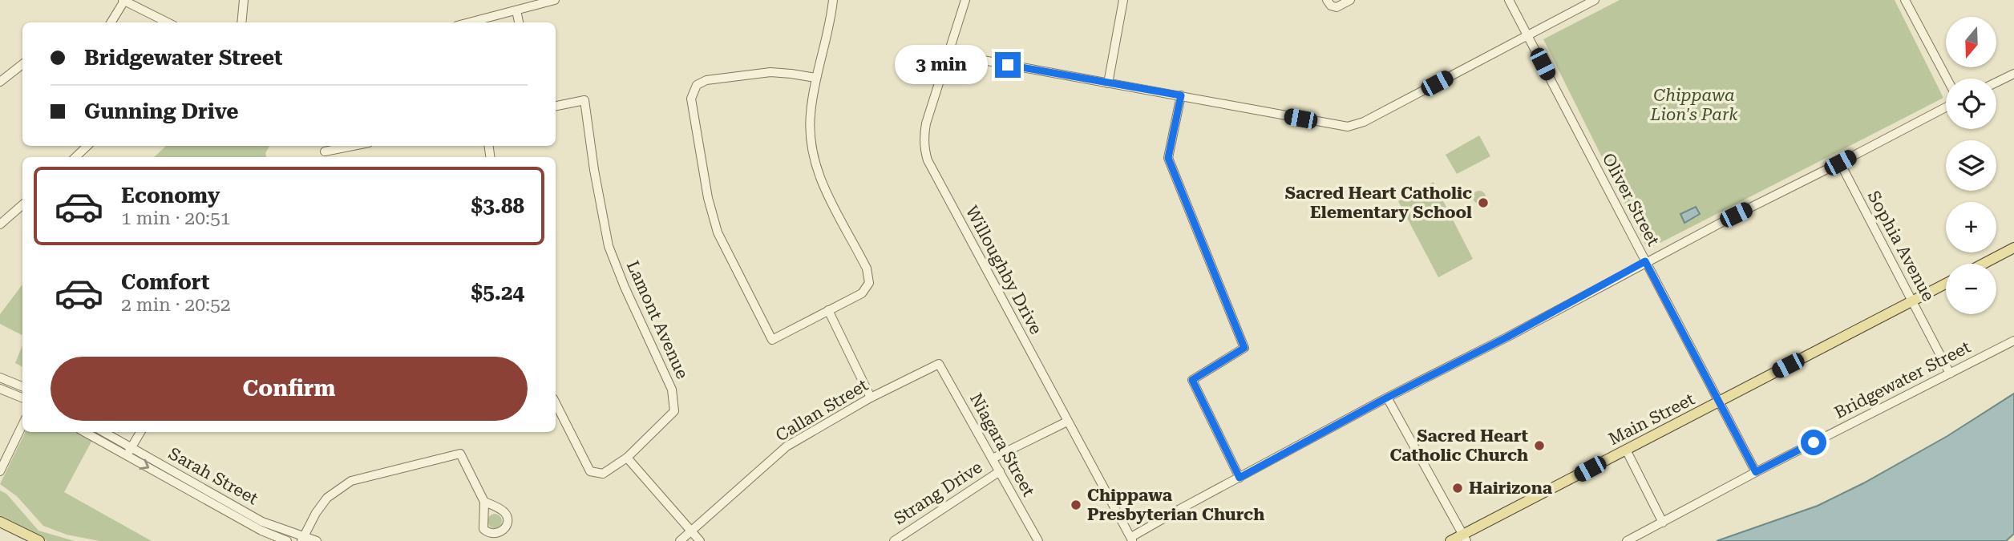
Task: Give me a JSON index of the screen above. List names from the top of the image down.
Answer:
{
  "streets": {
    "main road": ["Main Street"],
    "street": [
      "Oliver Street",
      "Sophia Avenue",
      "Willoughby Drive",
      "Lamont Avenue",
      "Bridgewater Street",
      "Callan Street",
      "Niagara Street",
      "Sarah Street",
      "Strang Drive"
    ]
  },
  "crossings": [
    ["Oliver Street", "Bridgewater Street"],
    ["Oliver Street", "Main Street"],
    ["Sophia Avenue", "Bridgewater Street"],
    ["Sophia Avenue", "Main Street"],
    ["Callan Street", "Niagara Street"],
    ["Niagara Street", "Strang Drive"]
  ],
  "parks": ["Chippawa Lion's Park"],
  "places": [
    "Sacred Heart Catholic Elementary School",
    "Sacred Heart Catholic Church",
    "Hairizona",
    "Chippawa Presbyterian Church"
  ],
  "north": "bottom",
  "page": {
    "map_buttons": ["+", "−"],
    "banner": ["Bridgewater Street", "Gunning Drive"],
    "bubble": "3 min",
    "list": [
      {
        "name": "Economy",
        "note": "1 min · 20:51",
        "value": "$3.88"
      },
      {
        "name": "Comfort",
        "note": "2 min · 20:52",
        "value": "$5.24"
      }
    ],
    "buttons": "Confirm"
  }
}
